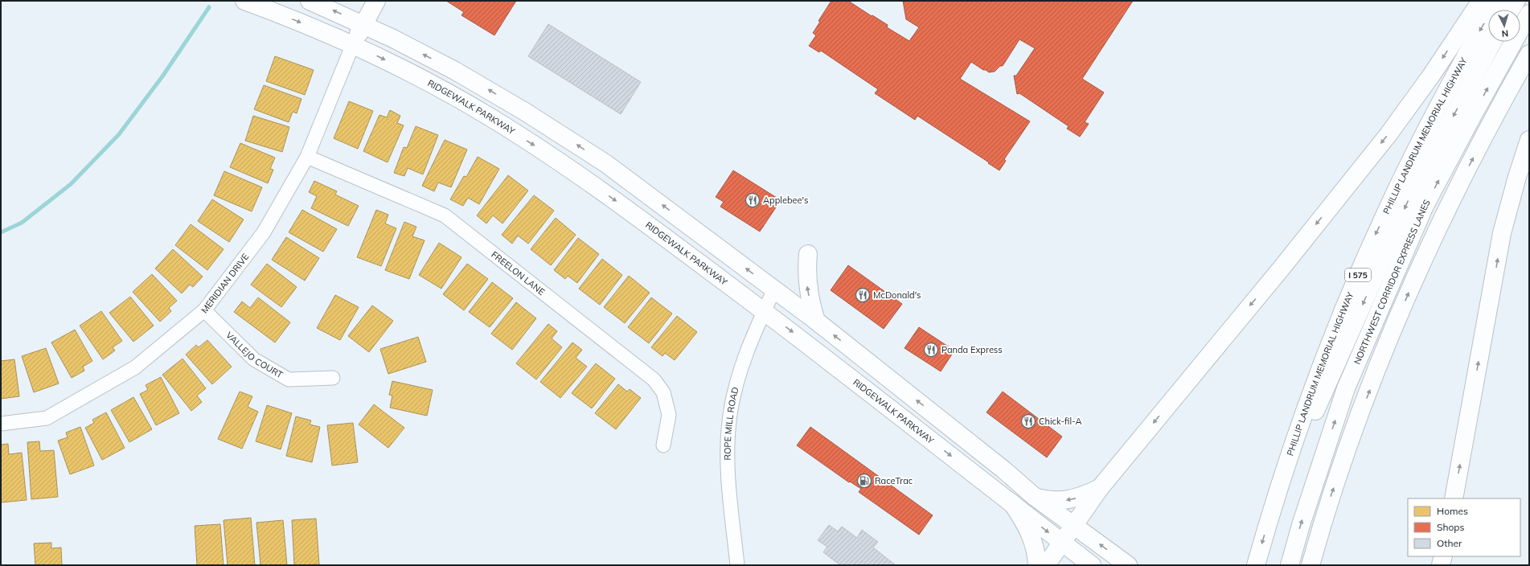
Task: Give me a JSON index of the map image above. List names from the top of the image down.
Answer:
{
  "streets": {
    "main road": [
      "RIDGEWALK PARKWAY",
      "PHILLIP LANDRUM MEMORIAL HIGHWAY",
      "I 575",
      "NORTHWEST CORRIDOR EXPRESS LANES"
    ],
    "street": [
      "FREELON LANE",
      "MERIDIAN DRIVE",
      "VALLEJO COURT",
      "ROPE MILL ROAD"
    ]
  },
  "crossings": [
    ["RIDGEWALK PARKWAY", "MERIDIAN DRIVE"],
    ["RIDGEWALK PARKWAY", "ROPE MILL ROAD"],
    ["FREELON LANE", "MERIDIAN DRIVE"],
    ["MERIDIAN DRIVE", "VALLEJO COURT"]
  ],
  "places": {
    "restaurant": [
      "Applebee's",
      "McDonald's",
      "Panda Express",
      "Chick-fil-A"
    ],
    "fuel station": ["RaceTrac"]
  },
  "legend": ["Homes", "Shops", "Other"],
  "north": "bottom"
}
